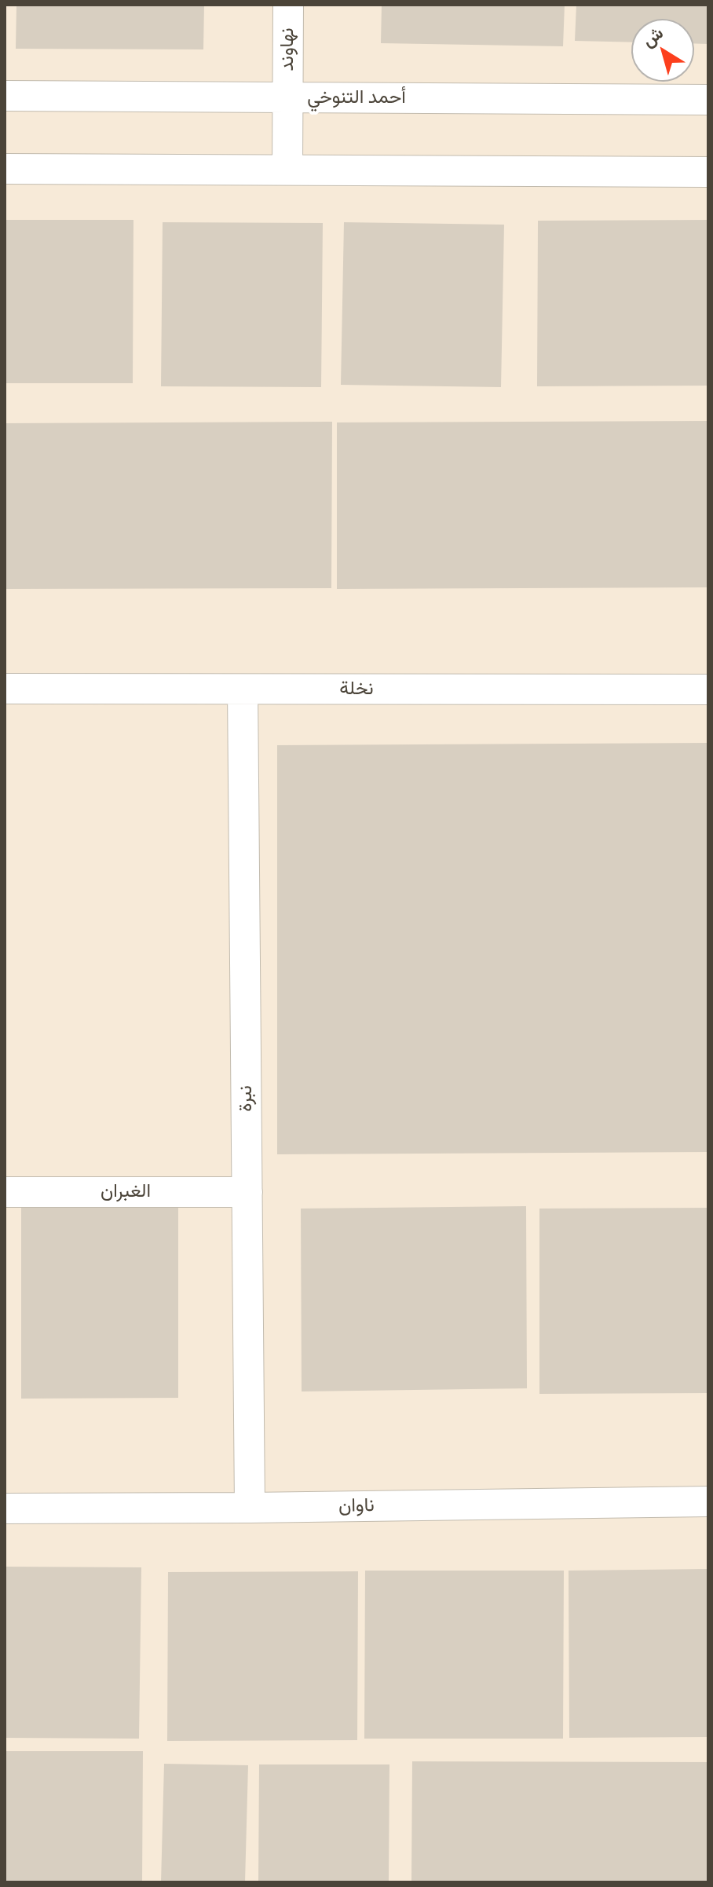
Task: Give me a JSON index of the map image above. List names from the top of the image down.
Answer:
{
  "streets": {
    "street": [
      "نهاوند",
      "أحمد التنوخي",
      "نخلة",
      "نبرة",
      "الغبران",
      "ناوان"
    ]
  },
  "crossings": [
    ["نهاوند", "أحمد التنوخي"],
    ["نخلة", "نبرة"],
    ["نبرة", "الغبران"],
    ["نبرة", "ناوان"]
  ],
  "north": "top left"
}
